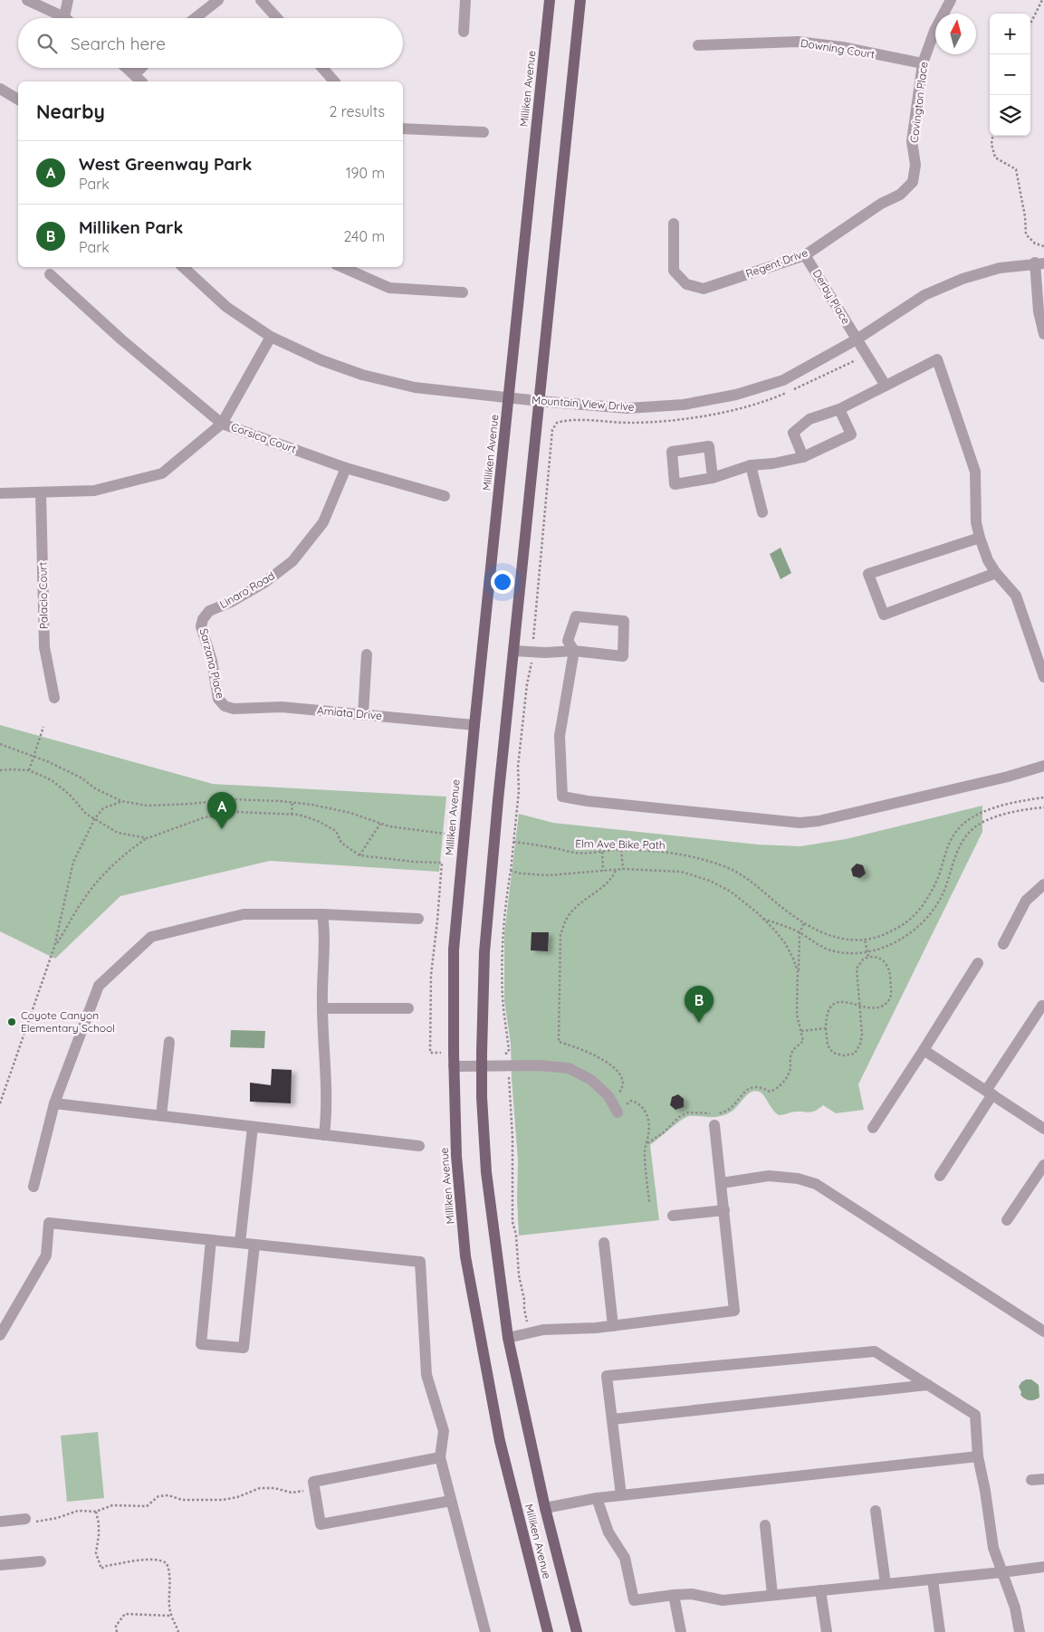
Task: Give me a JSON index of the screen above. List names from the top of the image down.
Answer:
{
  "streets": {
    "main road": ["Milliken Avenue"],
    "street": [
      "Downing Court",
      "Covington Place",
      "Regent Drive",
      "Derby Place",
      "Mountain View Drive",
      "Corsica Court",
      "Linaro Road",
      "Palacio Court",
      "Sarzana Place",
      "Amiata Drive"
    ],
    "path": ["Elm Ave Bike Path"]
  },
  "crossings": [
    ["Downing Court", "Covington Place"],
    ["Milliken Avenue", "Mountain View Drive"],
    ["Milliken Avenue", "Amiata Drive"],
    ["Covington Place", "Regent Drive"],
    ["Regent Drive", "Derby Place"],
    ["Derby Place", "Mountain View Drive"],
    ["Corsica Court", "Linaro Road"],
    ["Linaro Road", "Sarzana Place"],
    ["Sarzana Place", "Amiata Drive"]
  ],
  "places": ["Coyote Canyon Elementary School"],
  "north": "top",
  "page": {
    "map_buttons": ["+", "−"],
    "search": "Search here",
    "heading": ["Nearby", "2 results"],
    "list": [
      {
        "mark": "A",
        "name": "West Greenway Park",
        "note": "Park",
        "value": "190 m"
      },
      {
        "mark": "B",
        "name": "Milliken Park",
        "note": "Park",
        "value": "240 m"
      }
    ],
    "pins": ["A", "B"]
  }
}
